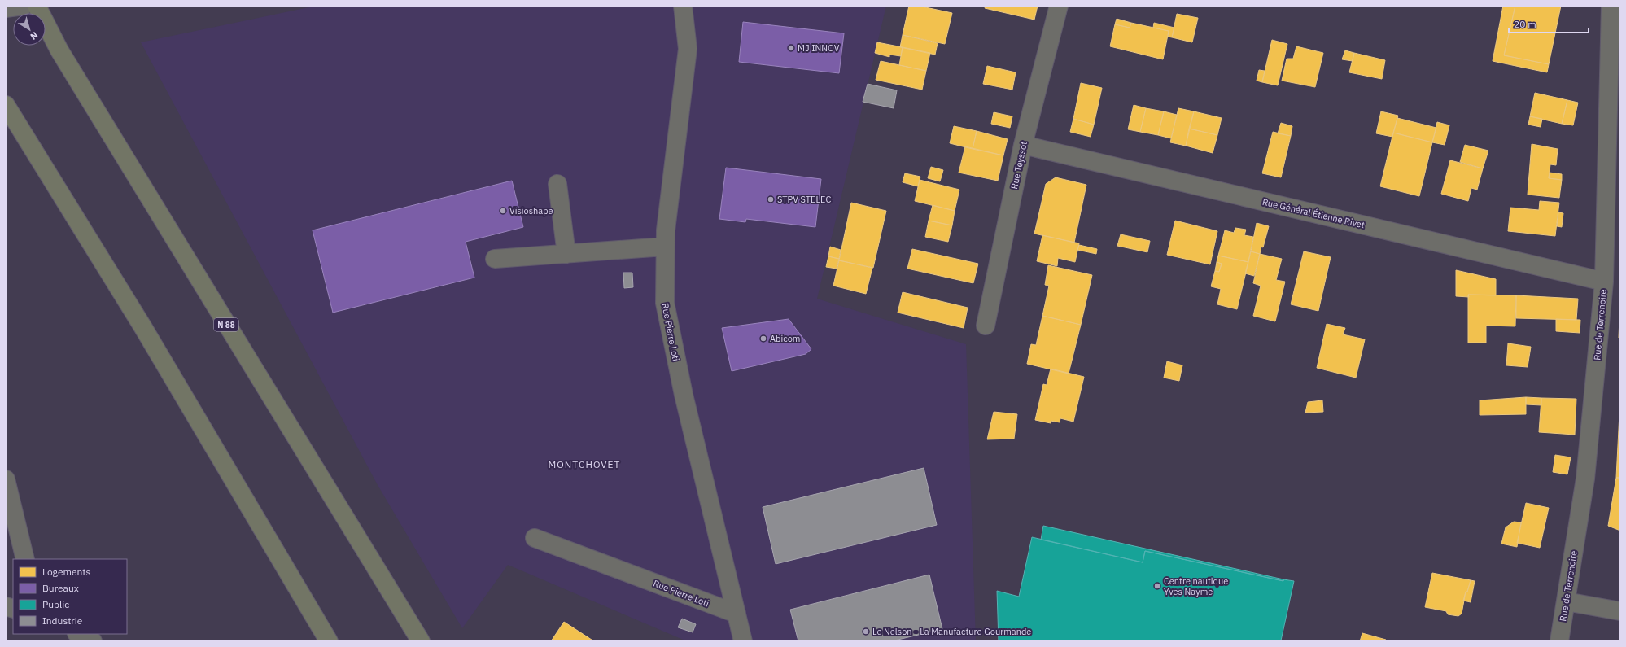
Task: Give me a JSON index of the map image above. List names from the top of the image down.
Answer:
{
  "streets": {
    "highway": ["N 88"],
    "street": [
      "Rue Teyssot",
      "Rue Général Étienne Rivet",
      "Rue de Terrenoire",
      "Rue Pierre Loti"
    ]
  },
  "crossings": [
    ["Rue Teyssot", "Rue Général Étienne Rivet"],
    ["Rue Général Étienne Rivet", "Rue de Terrenoire"]
  ],
  "districts": ["MONTCHOVET"],
  "places": [
    "MJ INNOV",
    "STPV STELEC",
    "Visioshape",
    "Abicom",
    "Centre nautique Yves Nayme",
    "Le Nelson - La Manufacture Gourmande"
  ],
  "legend": [
    "Logements",
    "Bureaux",
    "Public",
    "Industrie"
  ],
  "scale_bar": "20 m",
  "north": "bottom right"
}
